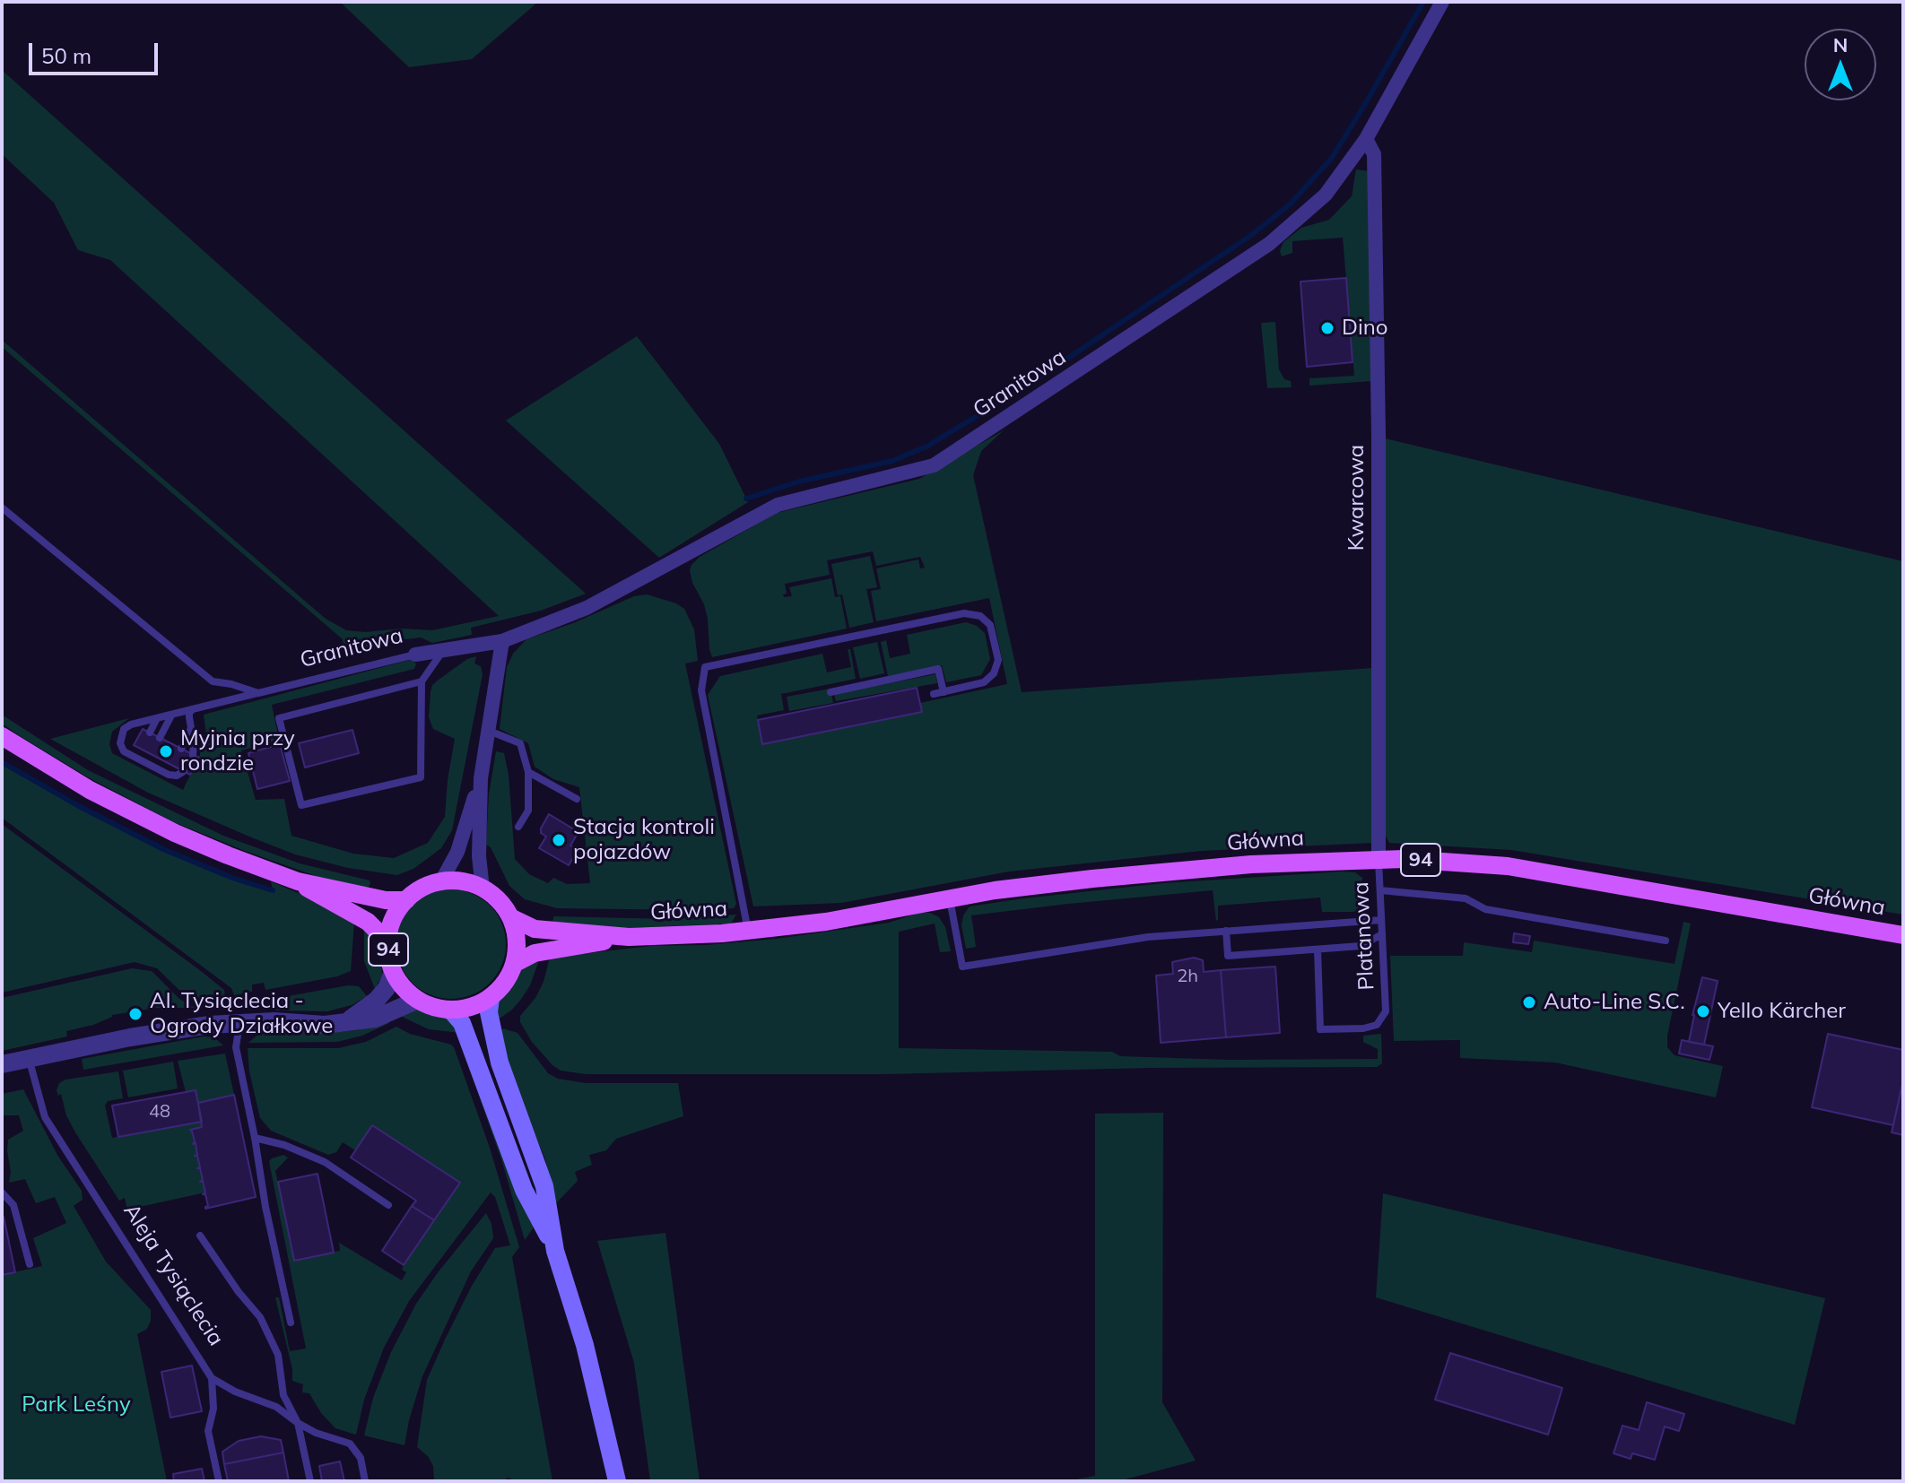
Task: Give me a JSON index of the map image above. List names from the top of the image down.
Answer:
{
  "streets": {
    "main road": ["Główna", "94"],
    "street": ["Granitowa", "Kwarcowa"],
    "lane": ["Platanowa", "Aleja Tysiąclecia"]
  },
  "crossings": [
    ["Granitowa", "Kwarcowa"],
    ["Kwarcowa", "Główna"],
    ["Kwarcowa", "Platanowa"],
    ["Główna", "94"],
    ["Główna", "Platanowa"]
  ],
  "parks": ["Park Leśny"],
  "places": [
    "Dino",
    "Myjnia przy rondzie",
    "Stacja kontroli pojazdów",
    "Auto-Line S.C.",
    "Yello Kärcher",
    "Al. Tysiąclecia - Ogrody Działkowe"
  ],
  "house_numbers": ["2h", "48"],
  "scale_bar": "50 m",
  "north": "top"
}
